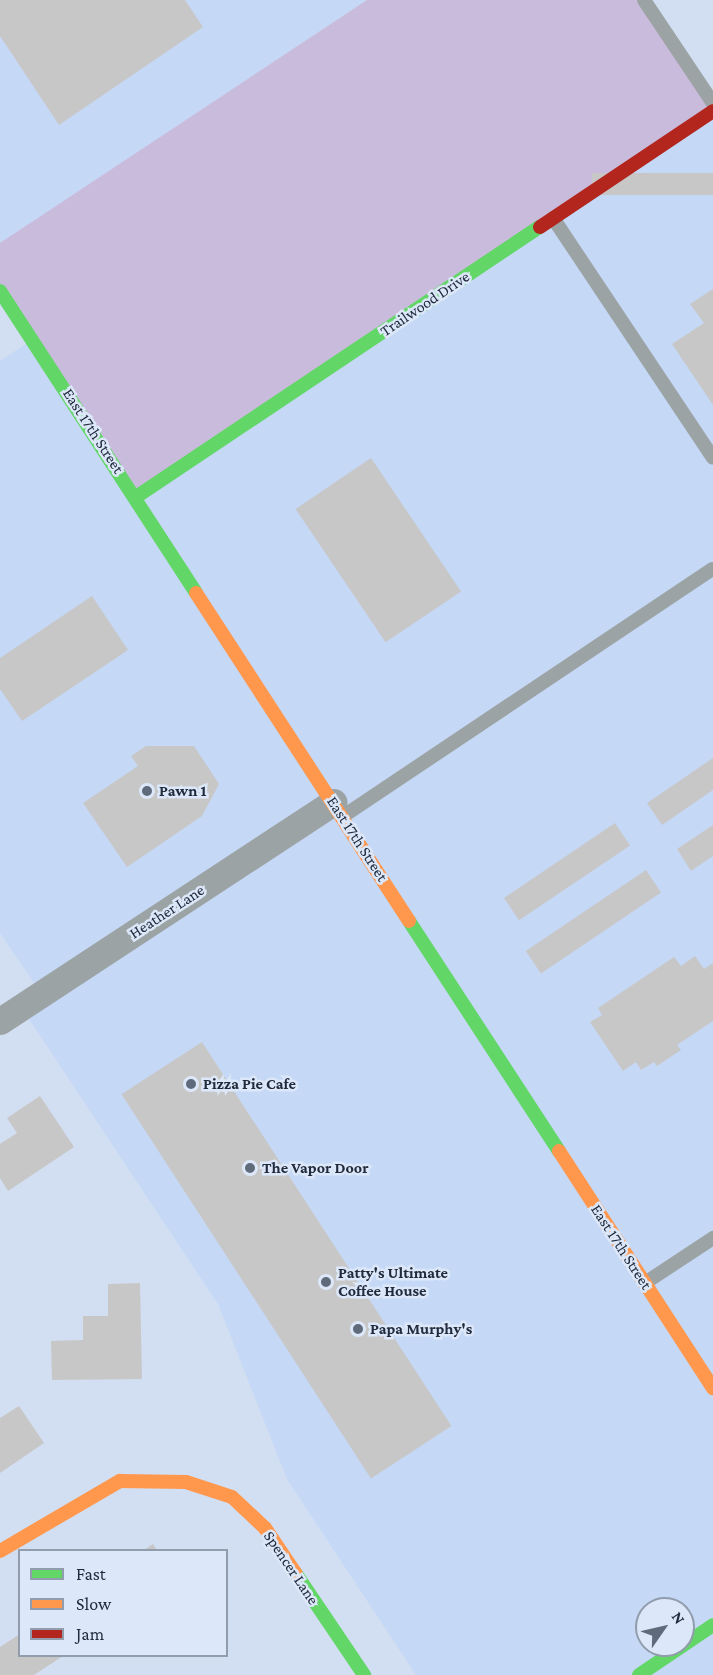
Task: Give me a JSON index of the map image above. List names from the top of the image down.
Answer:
{
  "streets": {
    "main road": ["Trailwood Drive", "East 17th Street", "Spencer Lane"],
    "street": ["Heather Lane"]
  },
  "crossings": [
    ["Trailwood Drive", "East 17th Street"],
    ["East 17th Street", "Heather Lane"]
  ],
  "places": [
    "Pawn 1",
    "Pizza Pie Cafe",
    "The Vapor Door",
    "Patty's Ultimate Coffee House",
    "Papa Murphy's"
  ],
  "legend": ["Fast", "Slow", "Jam"],
  "north": "top right"
}
